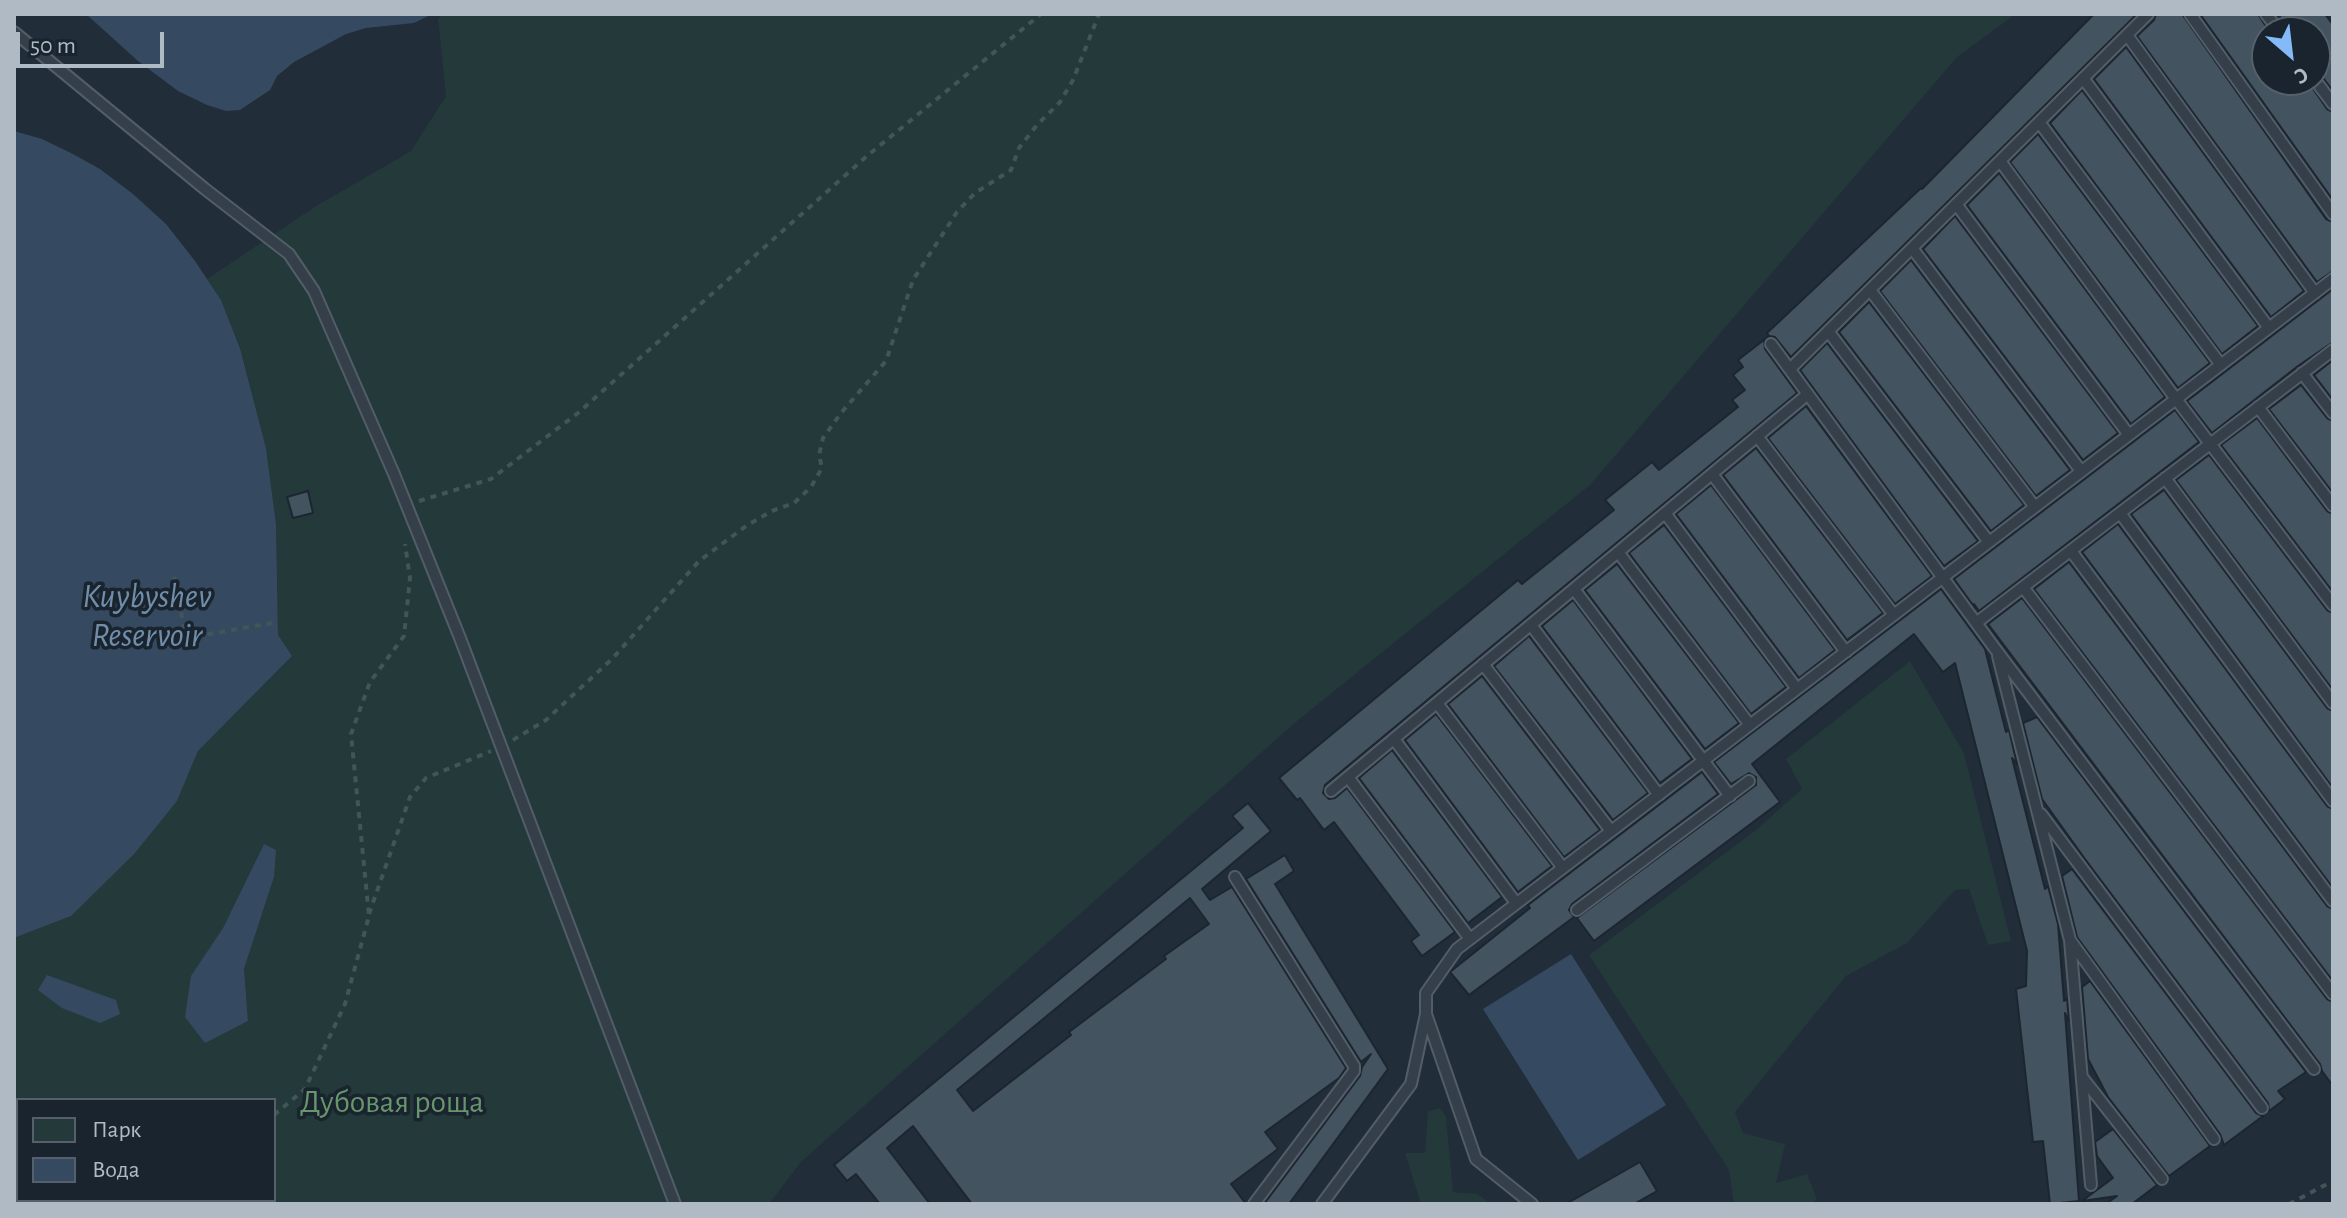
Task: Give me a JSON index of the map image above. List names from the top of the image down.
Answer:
{
  "water": ["Kuybyshev Reservoir"],
  "parks": ["Дубовая роща"],
  "legend": ["Парк", "Вода"],
  "scale_bar": "50 m",
  "north": "bottom right"
}
